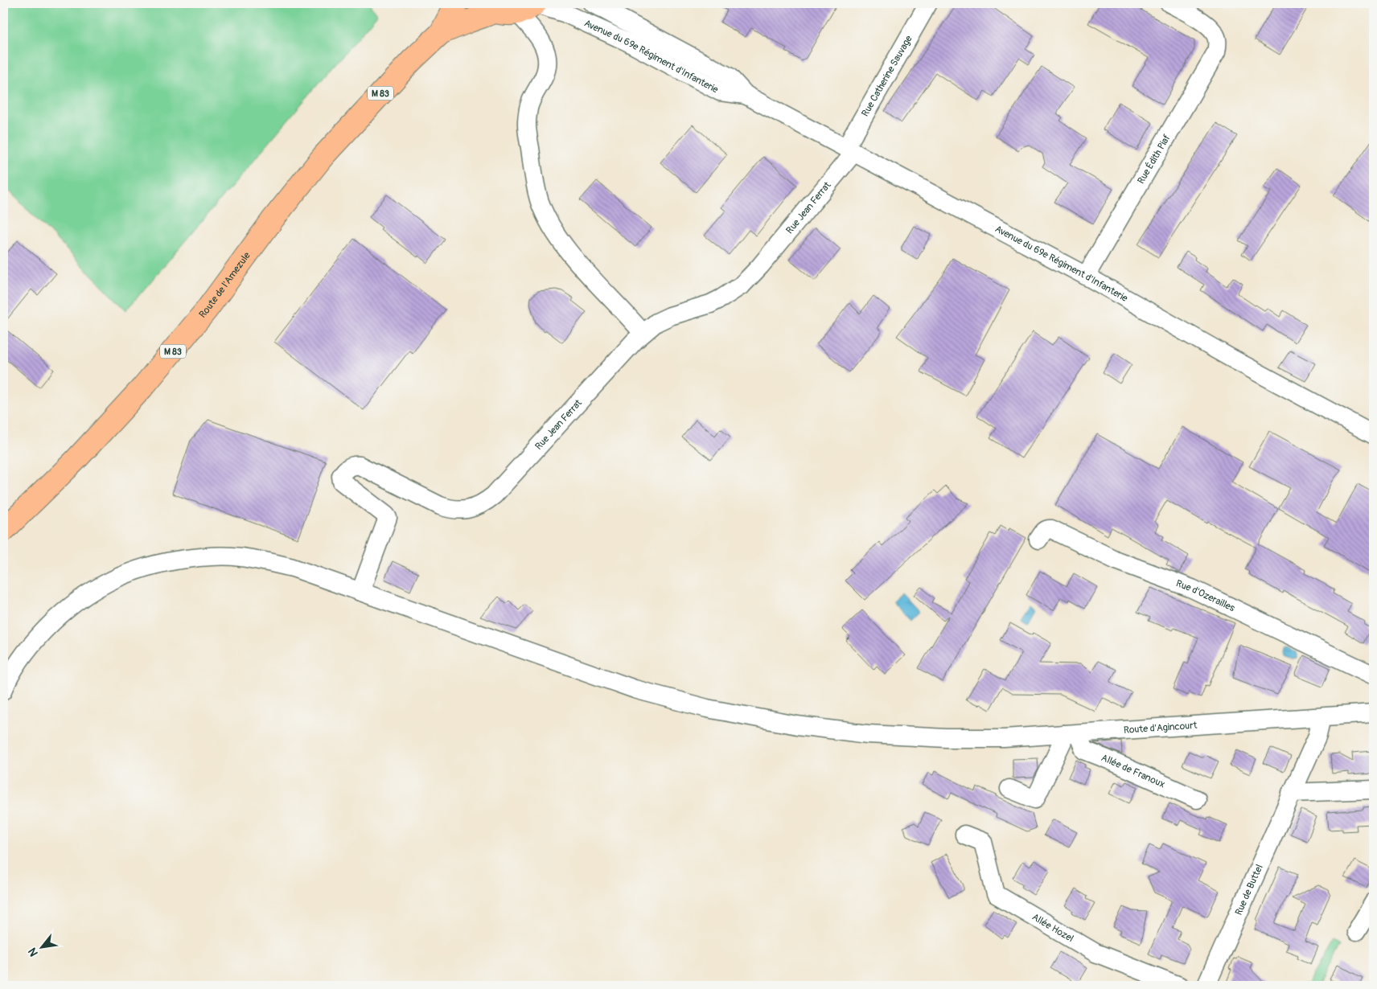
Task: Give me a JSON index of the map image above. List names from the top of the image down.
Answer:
{
  "streets": {
    "main road": ["M 83", "Route de l'Amezule"],
    "street": [
      "Avenue du 69e Régiment d'Infanterie",
      "Rue Catherine Sauvage",
      "Rue Édith Piaf",
      "Rue Jean Ferrat",
      "Rue d'Ozerailles",
      "Route d'Agincourt",
      "Allée de Franoux",
      "Rue de Buttel",
      "Allée Hozel"
    ]
  },
  "crossings": [
    ["Avenue du 69e Régiment d'Infanterie", "Rue Catherine Sauvage"],
    ["Avenue du 69e Régiment d'Infanterie", "Rue Édith Piaf"],
    ["Avenue du 69e Régiment d'Infanterie", "Rue Jean Ferrat"],
    ["Rue Catherine Sauvage", "Rue Jean Ferrat"],
    ["Rue Jean Ferrat", "Route d'Agincourt"],
    ["Route d'Agincourt", "Allée de Franoux"],
    ["Route d'Agincourt", "Rue de Buttel"]
  ],
  "north": "bottom left"
}
